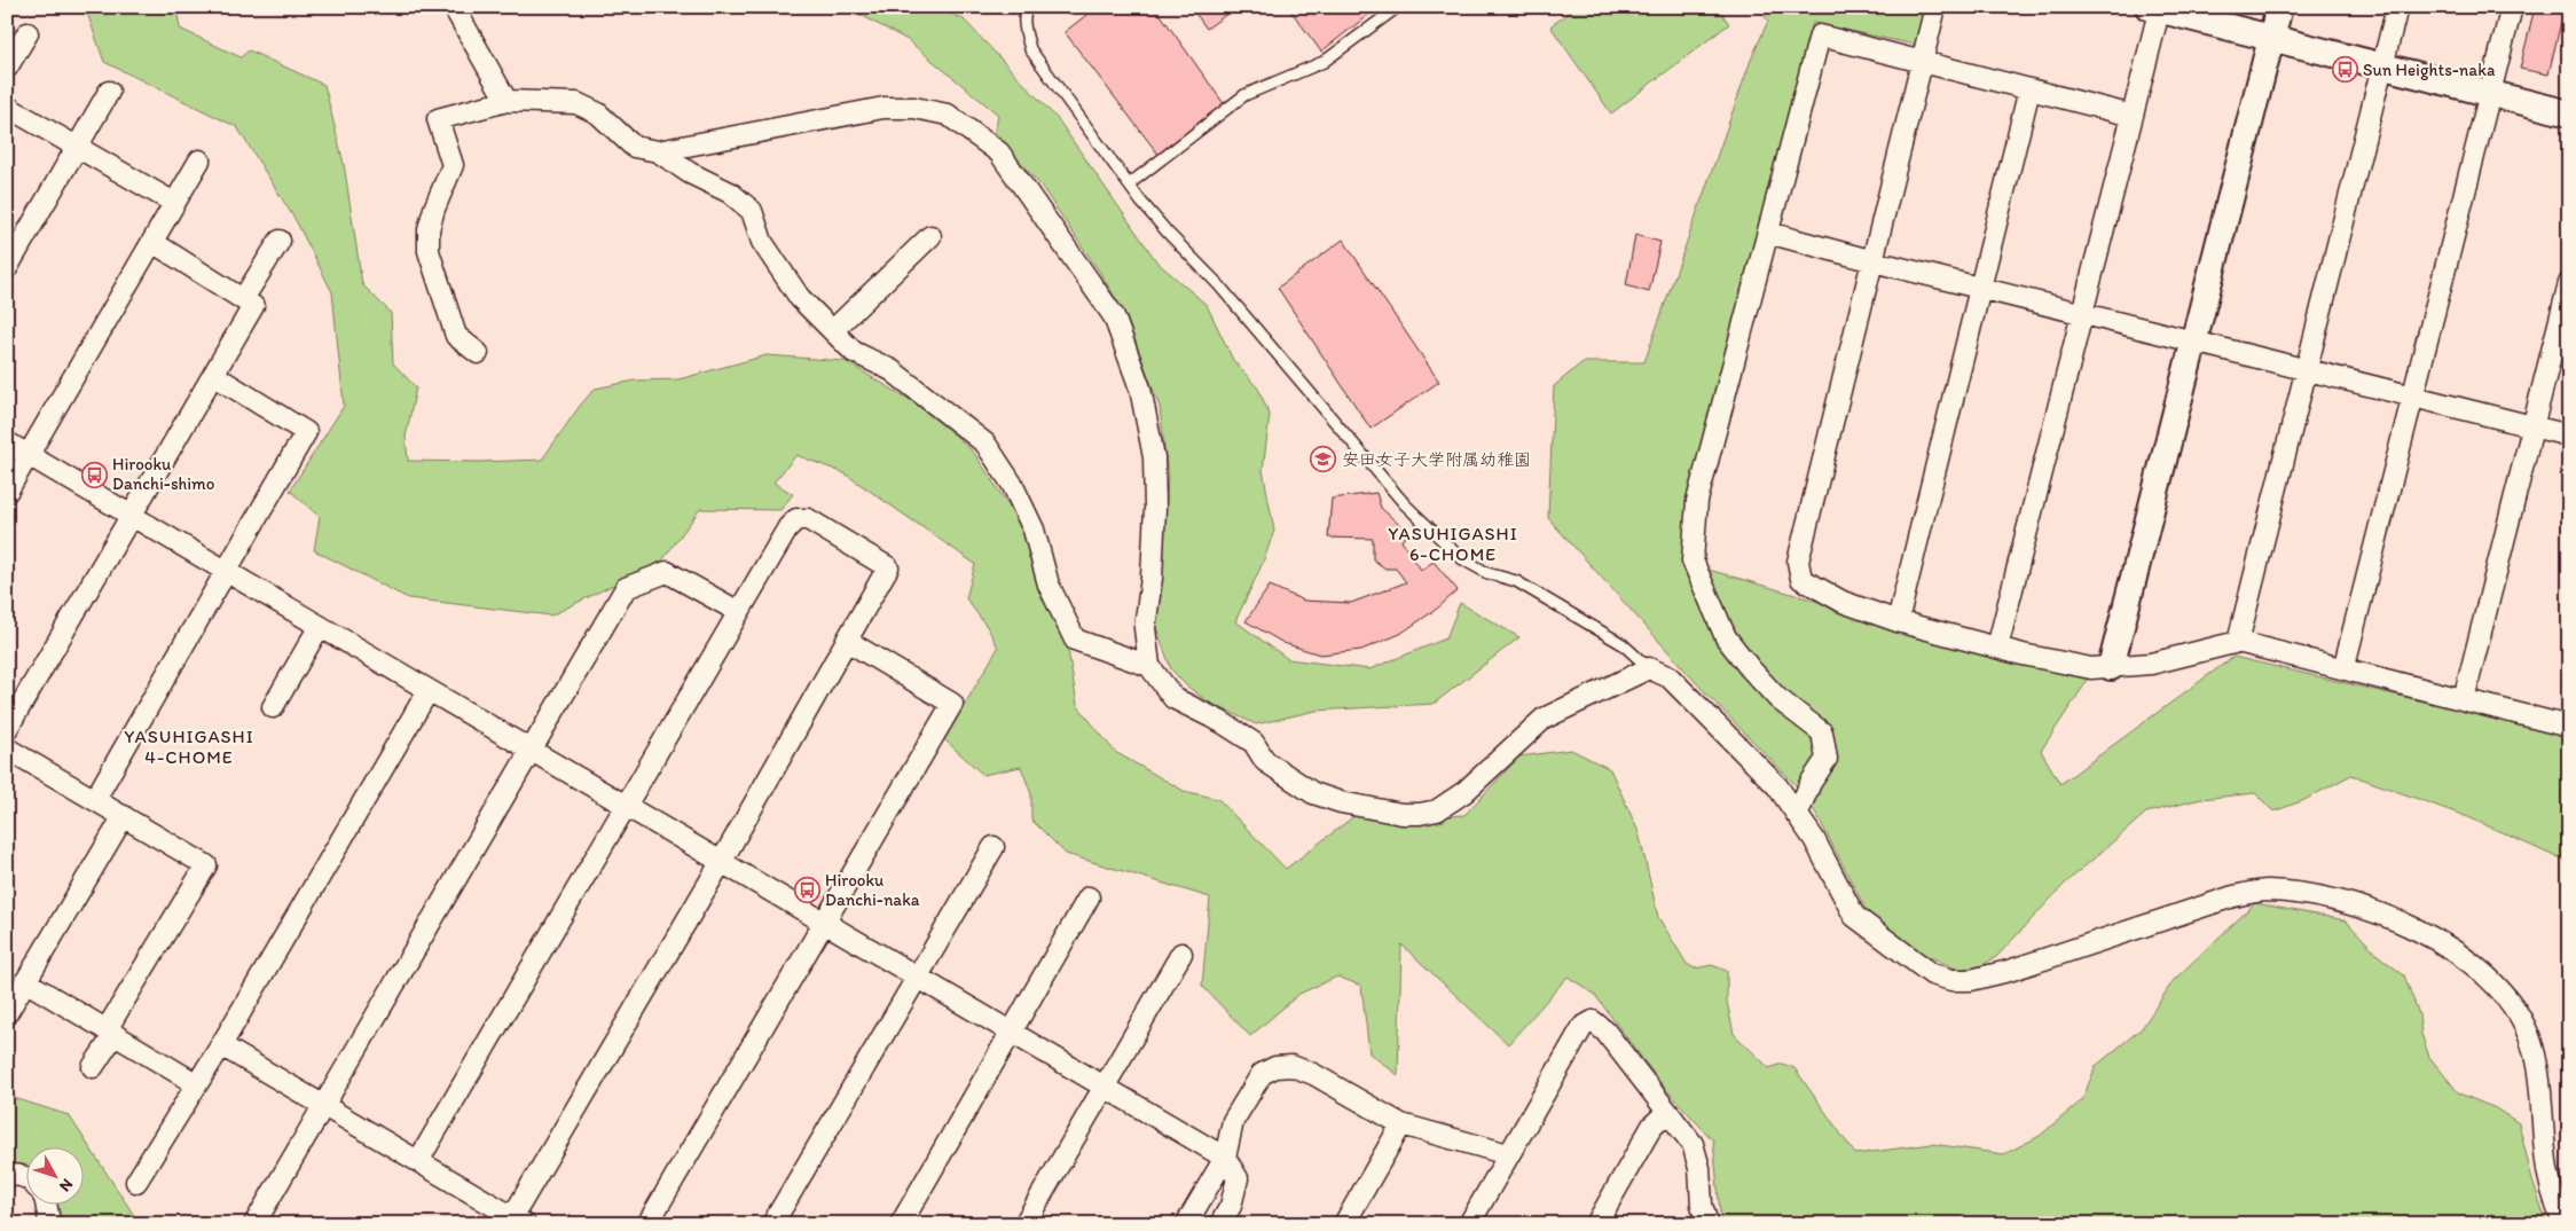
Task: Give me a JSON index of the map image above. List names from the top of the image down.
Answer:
{
  "districts": ["YASUHIGASHI 6-CHOME", "YASUHIGASHI 4-CHOME"],
  "places": {
    "bus stop": ["Sun Heights-naka", "Hirooku Danchi-shimo", "Hirooku Danchi-naka"],
    "school or university": ["安田女子大学附属幼稚園"]
  },
  "north": "bottom right"
}
